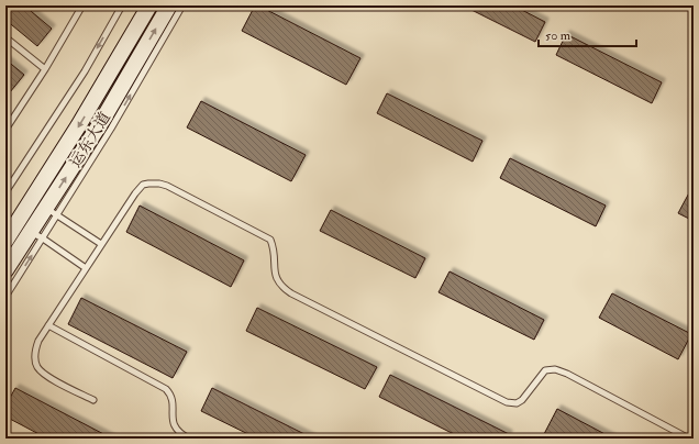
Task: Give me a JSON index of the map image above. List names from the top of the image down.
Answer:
{
  "streets": {
    "main road": ["运东大道"]
  },
  "scale_bar": "50 m"
}
